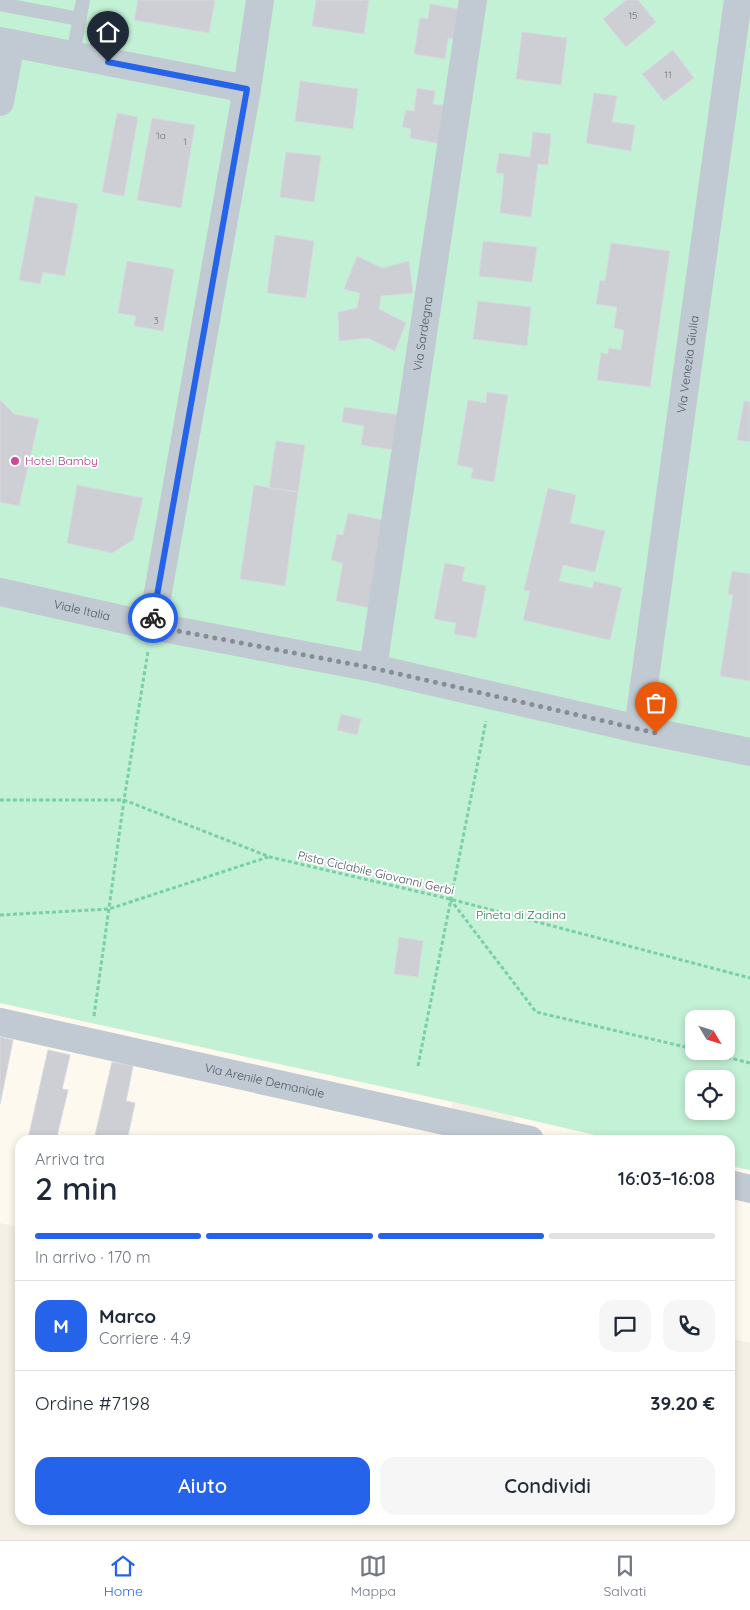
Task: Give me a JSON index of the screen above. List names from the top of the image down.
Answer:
{
  "streets": {
    "street": [
      "Via Sardegna",
      "Via Venezia Giulia",
      "Viale Italia",
      "Via Arenile Demaniale"
    ],
    "path": ["Pista Ciclabile Giovanni Gerbi"]
  },
  "crossings": [
    ["Via Sardegna", "Viale Italia"],
    ["Via Venezia Giulia", "Viale Italia"]
  ],
  "parks": ["Pineta di Zadina"],
  "places": ["Hotel Bamby"],
  "house_numbers": [
    "15",
    "11",
    "1a",
    "1",
    "3"
  ],
  "north": "bottom right",
  "page": {
    "heading": ["2 min", "Arriva tra", "16:03–16:08"],
    "panel": [
      "Marco",
      "Corriere · 4.9",
      "Ordine #7198",
      "39.20 €"
    ],
    "bar": "In arrivo · 170 m",
    "round": "M",
    "buttons": ["Aiuto", "Condividi"],
    "tabs": ["Home", "Mappa", "Salvati"]
  }
}
